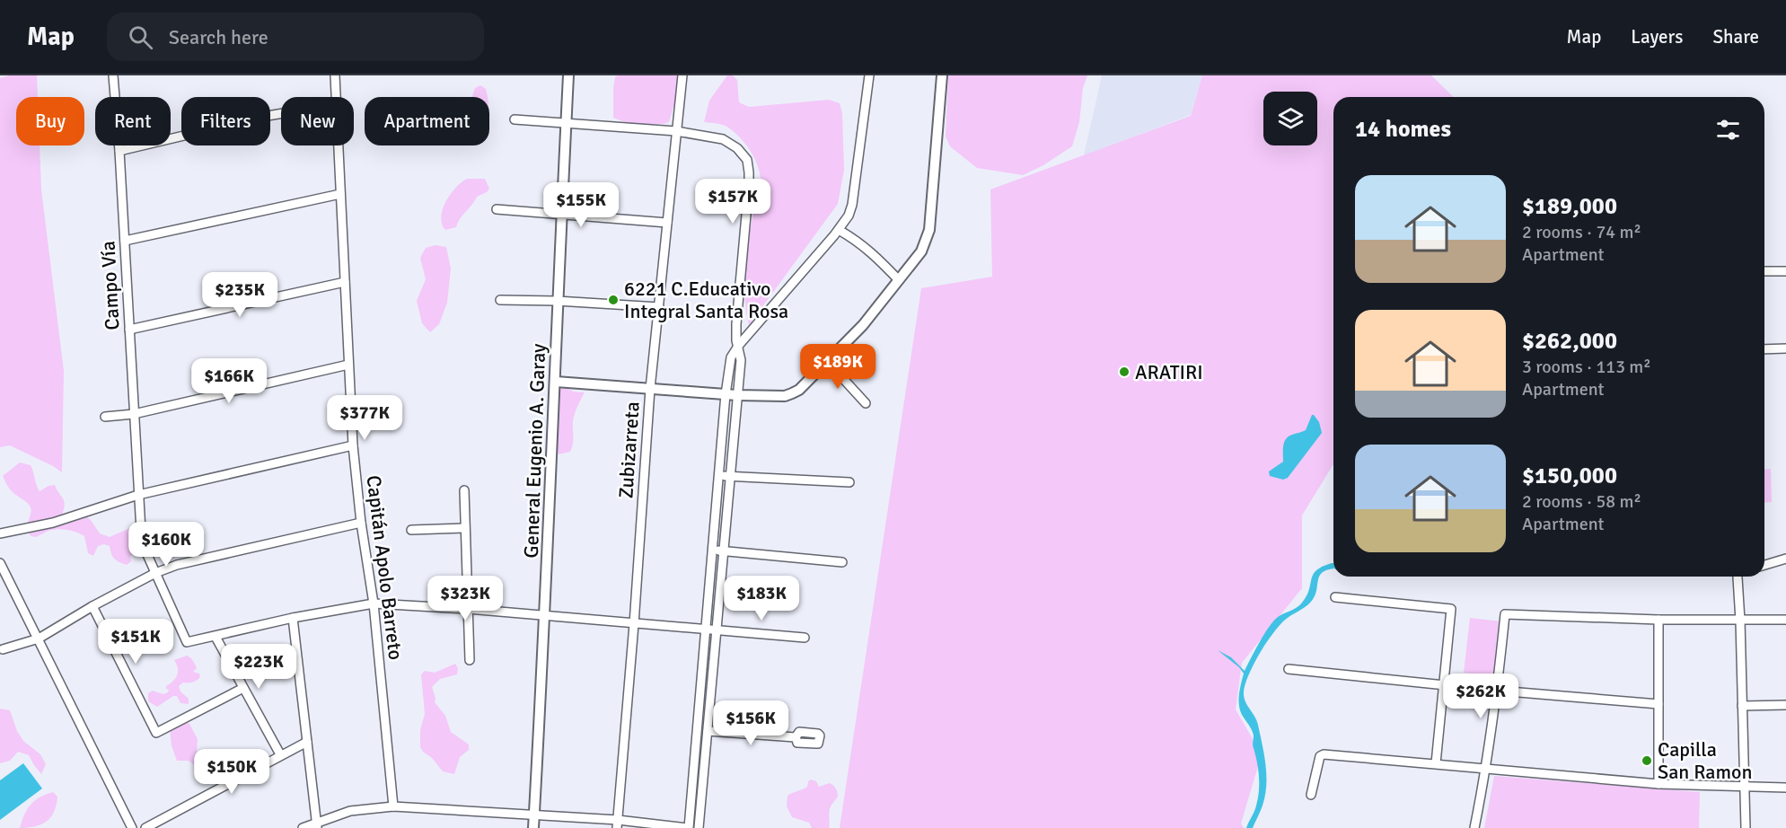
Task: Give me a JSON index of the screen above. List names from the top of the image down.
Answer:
{
  "streets": {
    "street": [
      "Campo Vía",
      "Zubizarreta",
      "General Eugenio A. Garay",
      "Capitán Apolo Barreto"
    ]
  },
  "places": ["6221 C.Educativo Integral Santa Rosa", "ARATIRI", "Capilla San Ramon"],
  "page": {
    "header": "Map",
    "search": "Search here",
    "nav": ["Map", "Layers", "Share"],
    "chip": [
      "Buy",
      "Rent",
      "Filters",
      "New",
      "Apartment"
    ],
    "heading": "14 homes",
    "list": [
      {
        "name": "$189,000",
        "note": "2 rooms · 74 m² · Apartment"
      },
      {
        "name": "$262,000",
        "note": "3 rooms · 113 m² · Apartment"
      },
      {
        "name": "$150,000",
        "note": "2 rooms · 58 m² · Apartment"
      }
    ],
    "price": [
      "$157K",
      "$155K",
      "$235K",
      "$189K",
      "$166K",
      "$377K",
      "$160K",
      "$323K",
      "$183K",
      "$151K",
      "$223K",
      "$262K",
      "$156K",
      "$150K"
    ]
  }
}
